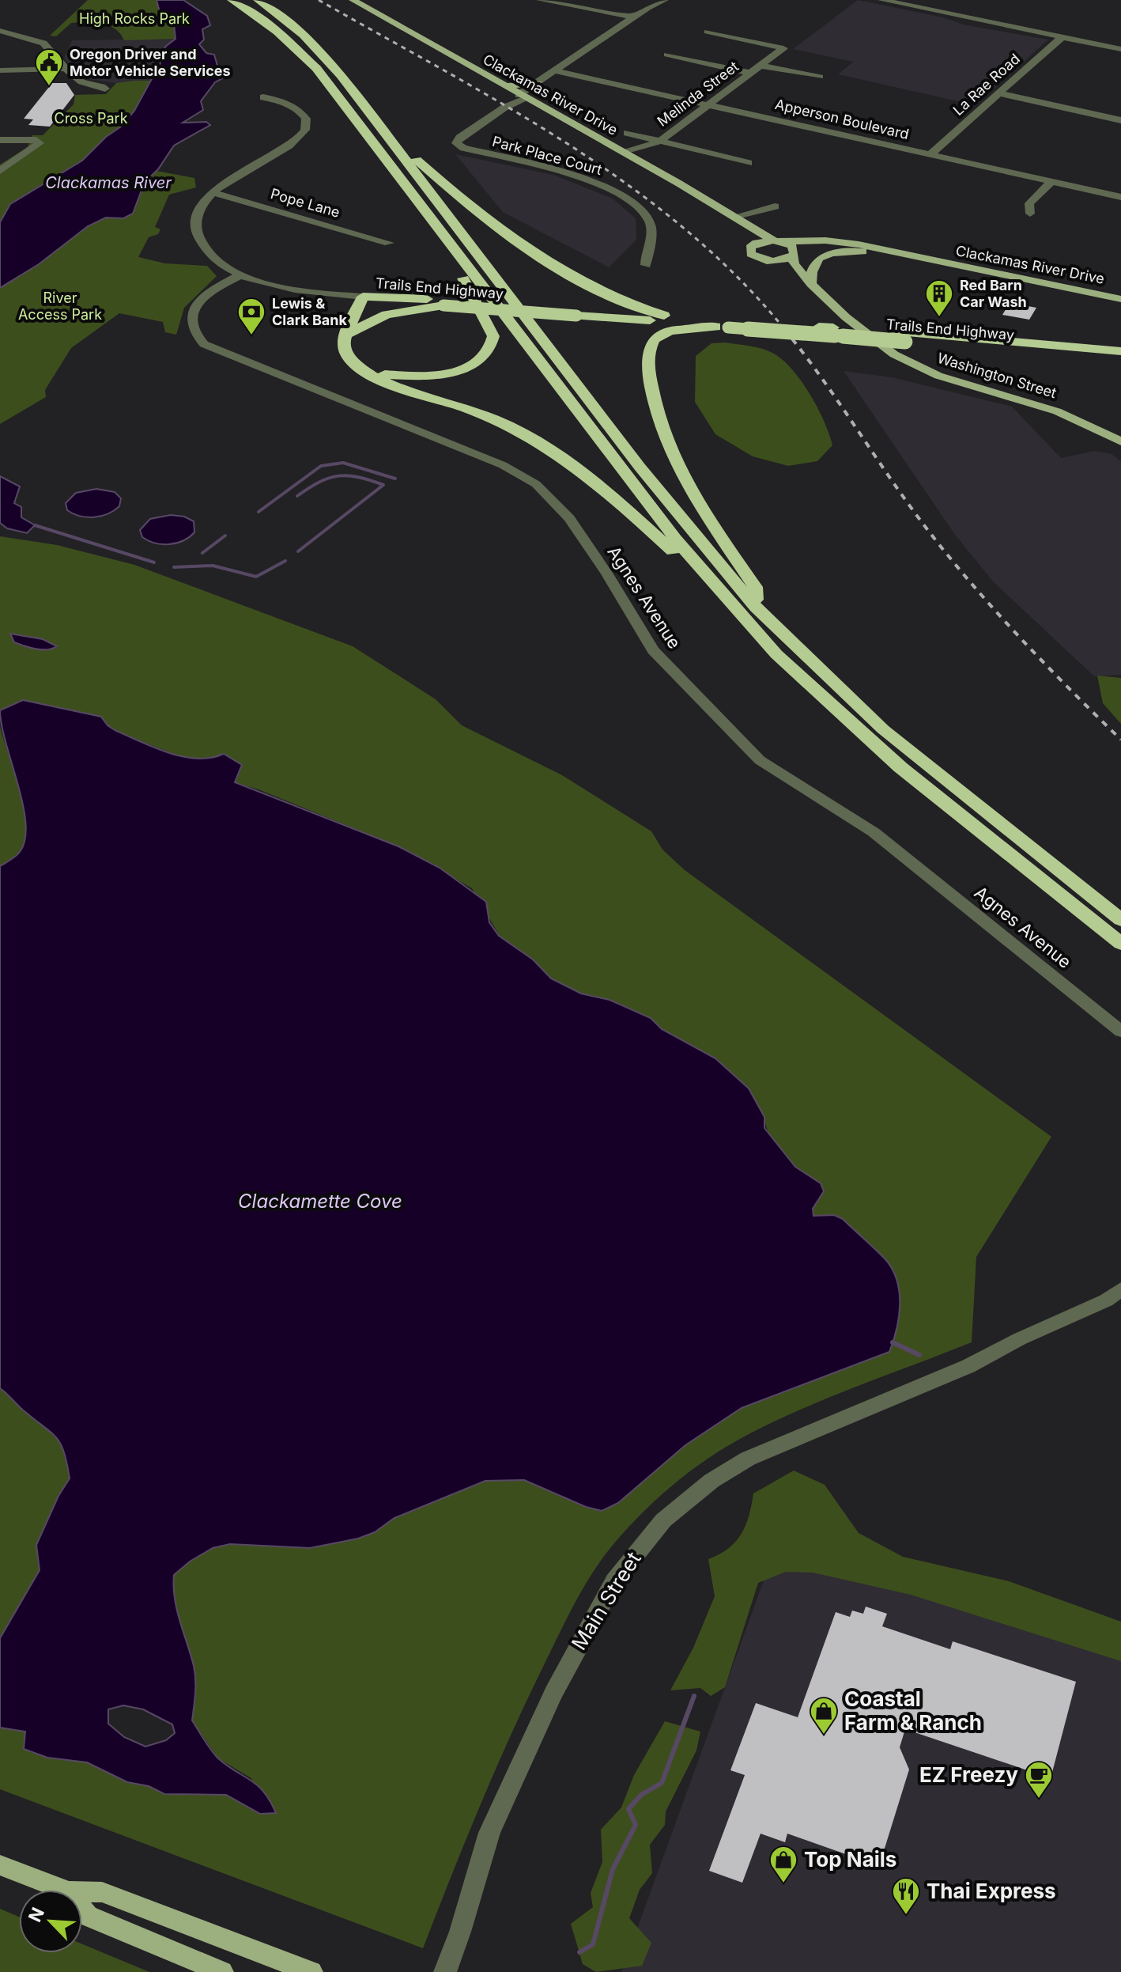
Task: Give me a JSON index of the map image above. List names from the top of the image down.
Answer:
{
  "streets": {
    "highway": ["Trails End Highway"],
    "main road": ["Clackamas River Drive", "Washington Street"],
    "street": [
      "La Rae Road",
      "Melinda Street",
      "Apperson Boulevard",
      "Park Place Court",
      "Pope Lane",
      "Agnes Avenue",
      "Main Street"
    ]
  },
  "crossings": [
    ["La Rae Road", "Apperson Boulevard"],
    ["Melinda Street", "Clackamas River Drive"],
    ["Melinda Street", "Apperson Boulevard"],
    ["Clackamas River Drive", "Park Place Court"],
    ["Clackamas River Drive", "Washington Street"]
  ],
  "water": ["Clackamas River", "Clackamette Cove"],
  "parks": ["High Rocks Park", "Cross Park", "River Access Park"],
  "places": {
    "public building": ["Oregon Driver and Motor Vehicle Services"],
    "building": ["Red Barn Car Wash"],
    "bank": ["Lewis & Clark Bank"],
    "shop": ["Coastal Farm & Ranch", "Top Nails"],
    "cafe": ["EZ Freezy"],
    "restaurant": ["Thai Express"]
  },
  "north": "top left"
}
